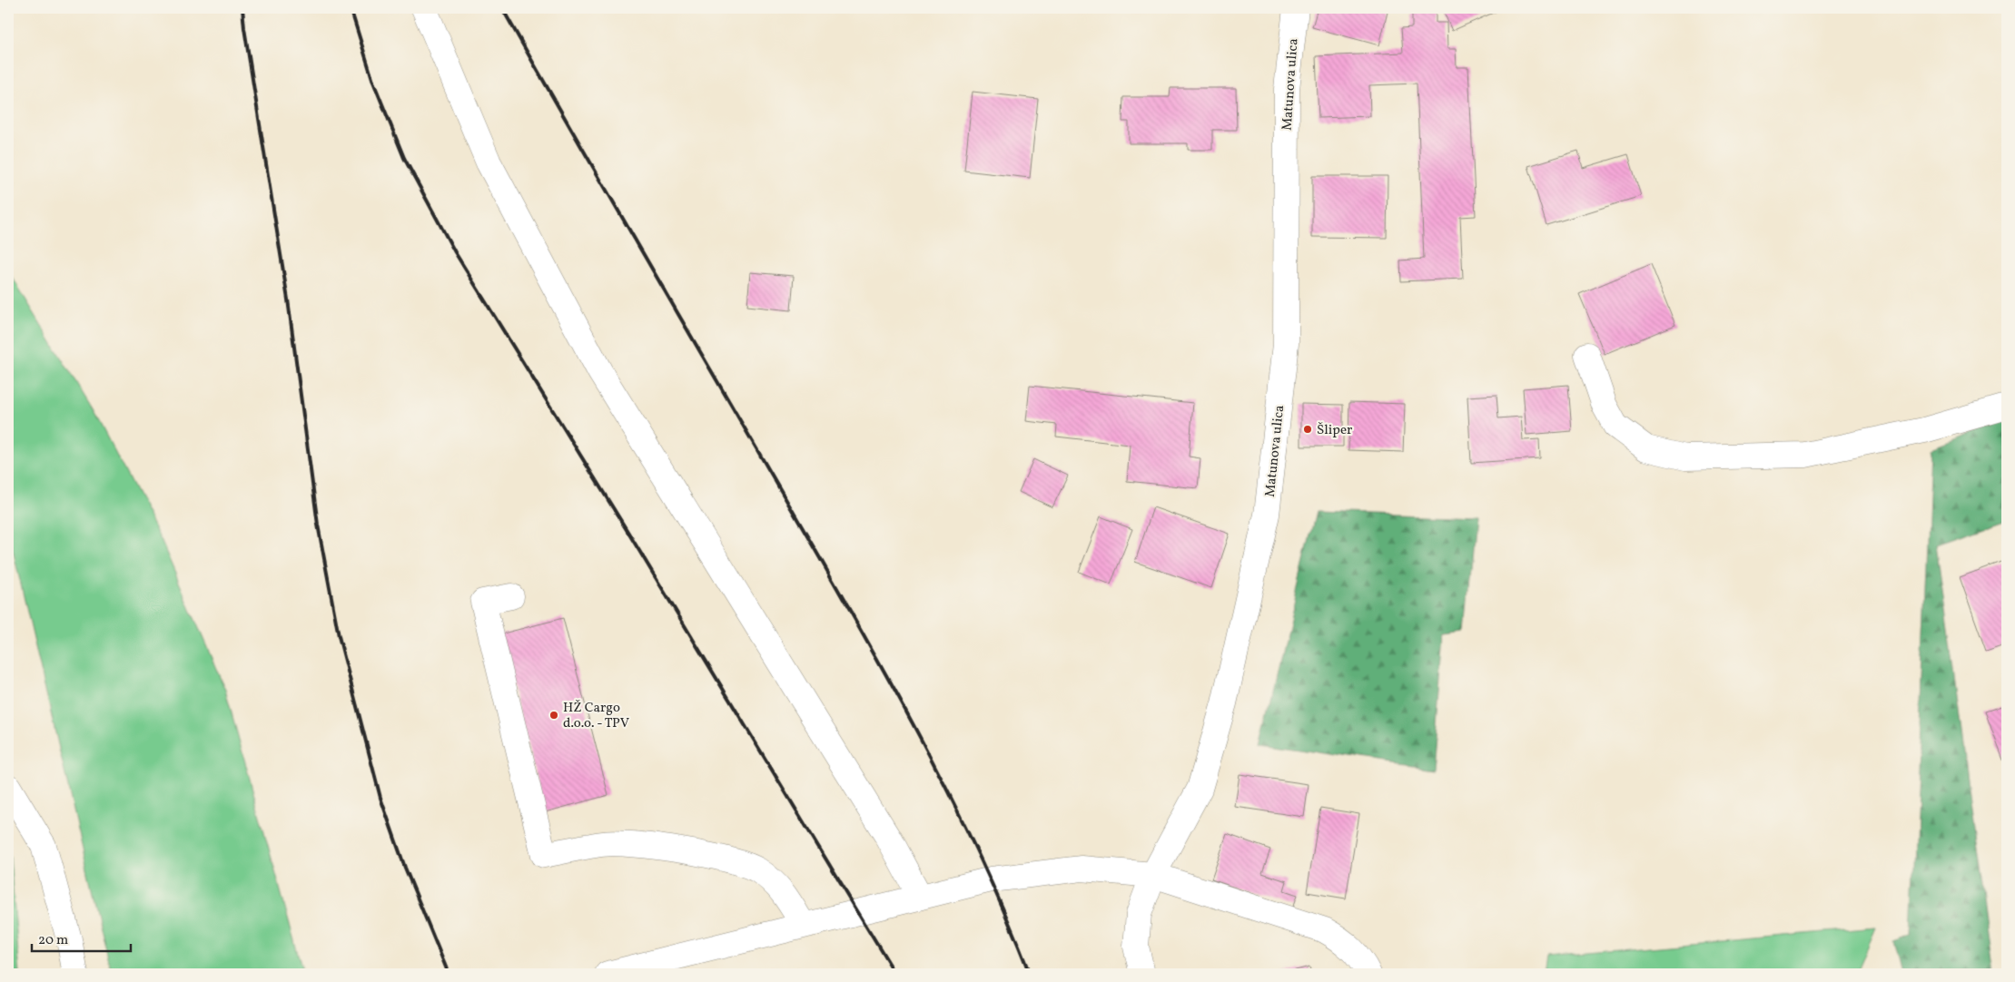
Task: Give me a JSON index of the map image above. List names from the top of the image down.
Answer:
{
  "streets": {
    "street": ["Matunova ulica"]
  },
  "places": ["Šliper", "HŽ Cargo d.o.o. - TPV"],
  "scale_bar": "20 m"
}
